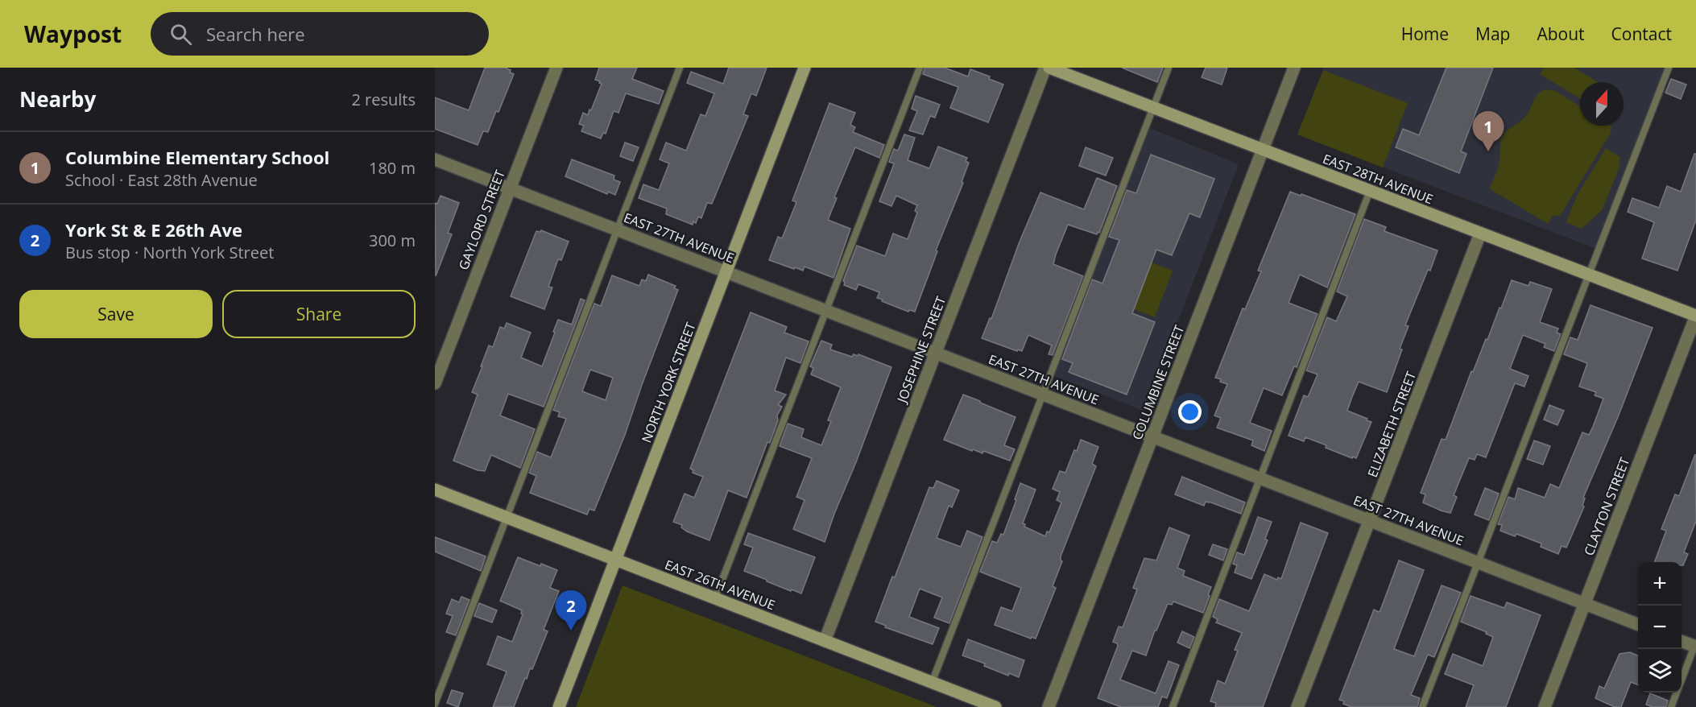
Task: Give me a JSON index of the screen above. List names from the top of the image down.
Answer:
{
  "streets": {
    "street": [
      "EAST 28TH AVENUE",
      "GAYLORD STREET",
      "EAST 27TH AVENUE",
      "JOSEPHINE STREET",
      "NORTH YORK STREET",
      "COLUMBINE STREET",
      "ELIZABETH STREET",
      "CLAYTON STREET",
      "EAST 26TH AVENUE"
    ]
  },
  "crossings": [
    ["EAST 28TH AVENUE", "JOSEPHINE STREET"],
    ["EAST 28TH AVENUE", "COLUMBINE STREET"],
    ["EAST 28TH AVENUE", "ELIZABETH STREET"],
    ["EAST 28TH AVENUE", "CLAYTON STREET"],
    ["GAYLORD STREET", "EAST 27TH AVENUE"],
    ["EAST 27TH AVENUE", "JOSEPHINE STREET"],
    ["EAST 27TH AVENUE", "NORTH YORK STREET"],
    ["EAST 27TH AVENUE", "COLUMBINE STREET"],
    ["EAST 27TH AVENUE", "ELIZABETH STREET"],
    ["EAST 27TH AVENUE", "CLAYTON STREET"],
    ["JOSEPHINE STREET", "EAST 26TH AVENUE"],
    ["NORTH YORK STREET", "EAST 26TH AVENUE"]
  ],
  "north": "top",
  "page": {
    "header": "Waypost",
    "search": "Search here",
    "nav": [
      "Home",
      "Map",
      "About",
      "Contact"
    ],
    "heading": ["Nearby", "2 results"],
    "pins": ["1", "2"],
    "list": [
      {
        "mark": "1",
        "name": "Columbine Elementary School",
        "note": "School · East 28th Avenue",
        "value": "180 m"
      },
      {
        "mark": "2",
        "name": "York St & E 26th Ave",
        "note": "Bus stop · North York Street",
        "value": "300 m"
      }
    ],
    "buttons": ["Save", "Share"],
    "map_buttons": ["+", "−"]
  }
}
